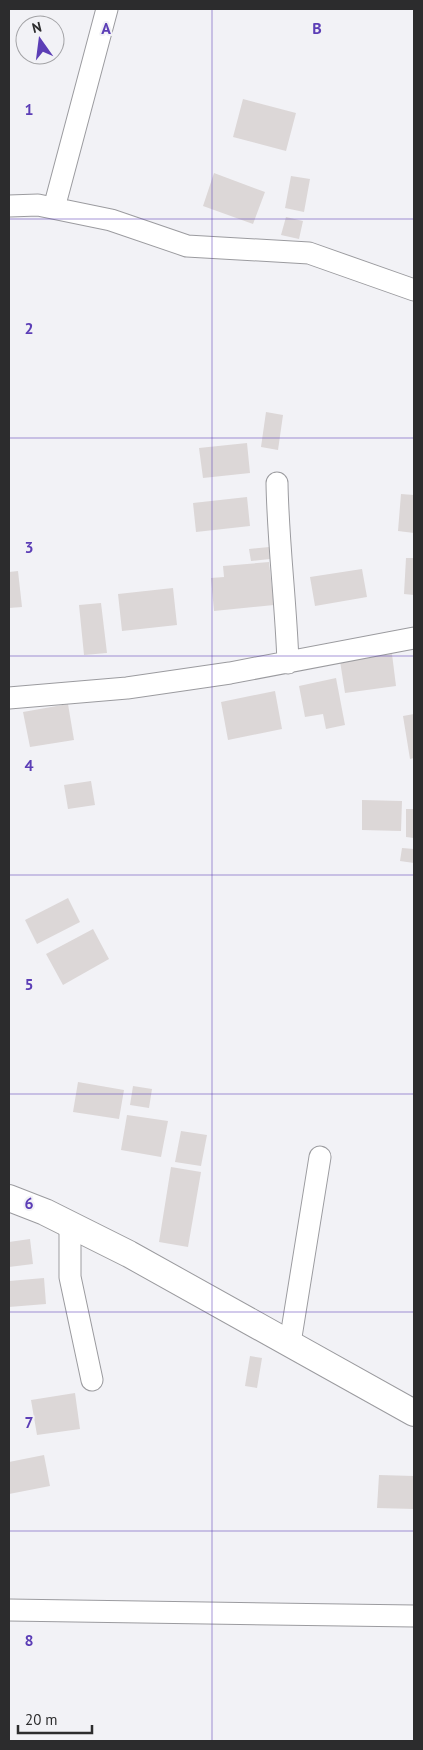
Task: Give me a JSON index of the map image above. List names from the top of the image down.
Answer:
{
  "scale_bar": "20 m",
  "north": "top",
  "grid": {
    "columns": ["A", "B"],
    "rows": [
      "1",
      "2",
      "3",
      "4",
      "5",
      "6",
      "7",
      "8"
    ]
  }
}
